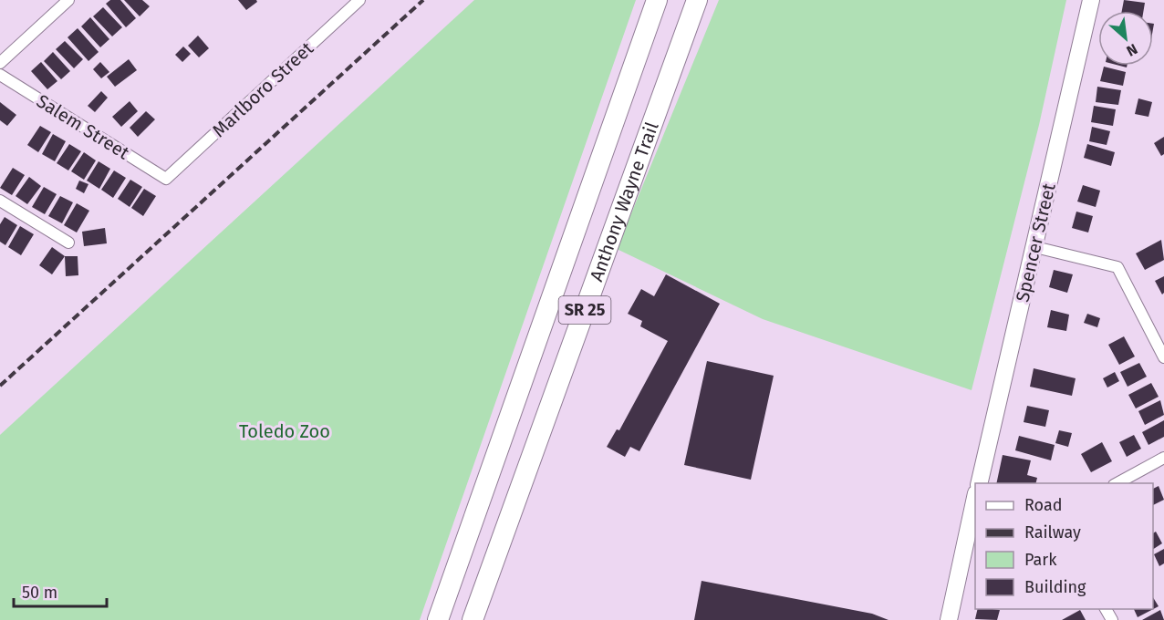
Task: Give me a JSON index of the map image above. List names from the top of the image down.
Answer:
{
  "streets": {
    "highway": ["Anthony Wayne Trail", "SR 25"],
    "street": ["Marlboro Street", "Salem Street", "Spencer Street"]
  },
  "crossings": [
    ["Marlboro Street", "Salem Street"]
  ],
  "parks": ["Toledo Zoo"],
  "legend": [
    "Road",
    "Railway",
    "Park",
    "Building"
  ],
  "scale_bar": "50 m",
  "north": "bottom right"
}
